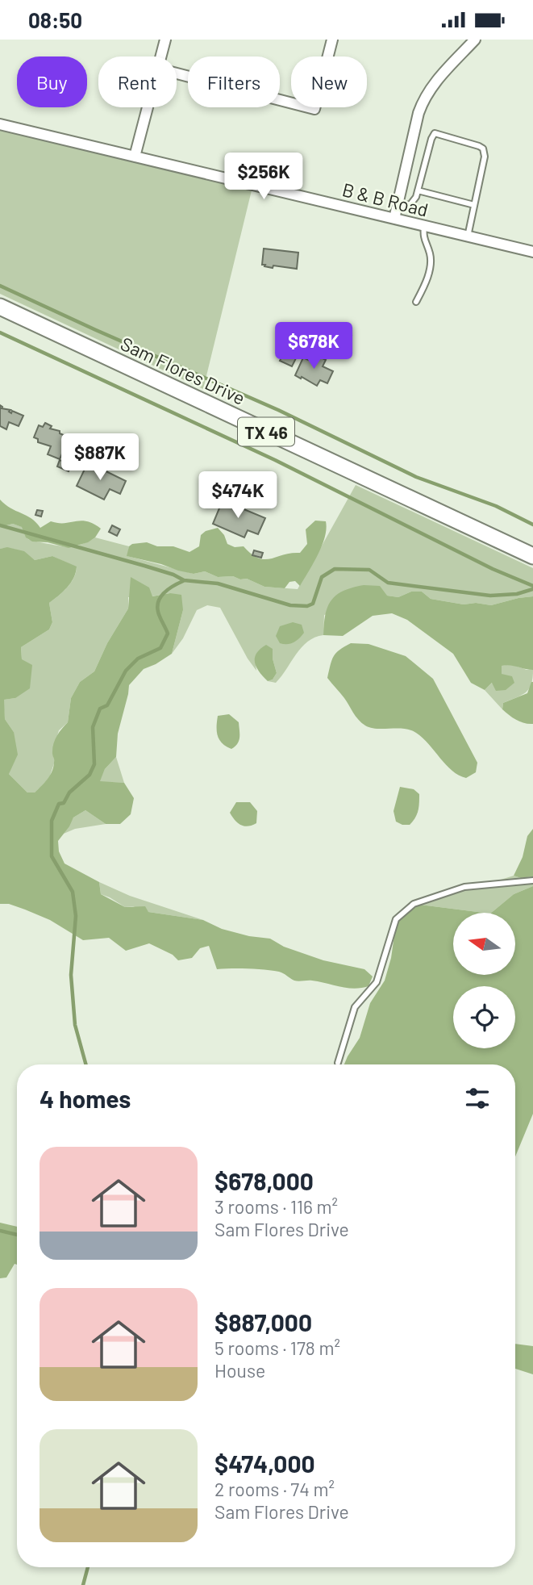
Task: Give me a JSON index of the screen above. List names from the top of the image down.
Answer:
{
  "streets": {
    "main road": ["Sam Flores Drive", "TX 46"],
    "street": ["B & B Road"]
  },
  "north": "left",
  "page": {
    "status": "08:50",
    "chip": [
      "Buy",
      "Rent",
      "Filters",
      "New"
    ],
    "price": [
      "$256K",
      "$678K",
      "$887K",
      "$474K"
    ],
    "heading": "4 homes",
    "list": [
      {
        "name": "$678,000",
        "note": "3 rooms · 116 m² · Sam Flores Drive"
      },
      {
        "name": "$887,000",
        "note": "5 rooms · 178 m² · House"
      },
      {
        "name": "$474,000",
        "note": "2 rooms · 74 m² · Sam Flores Drive"
      }
    ]
  }
}
